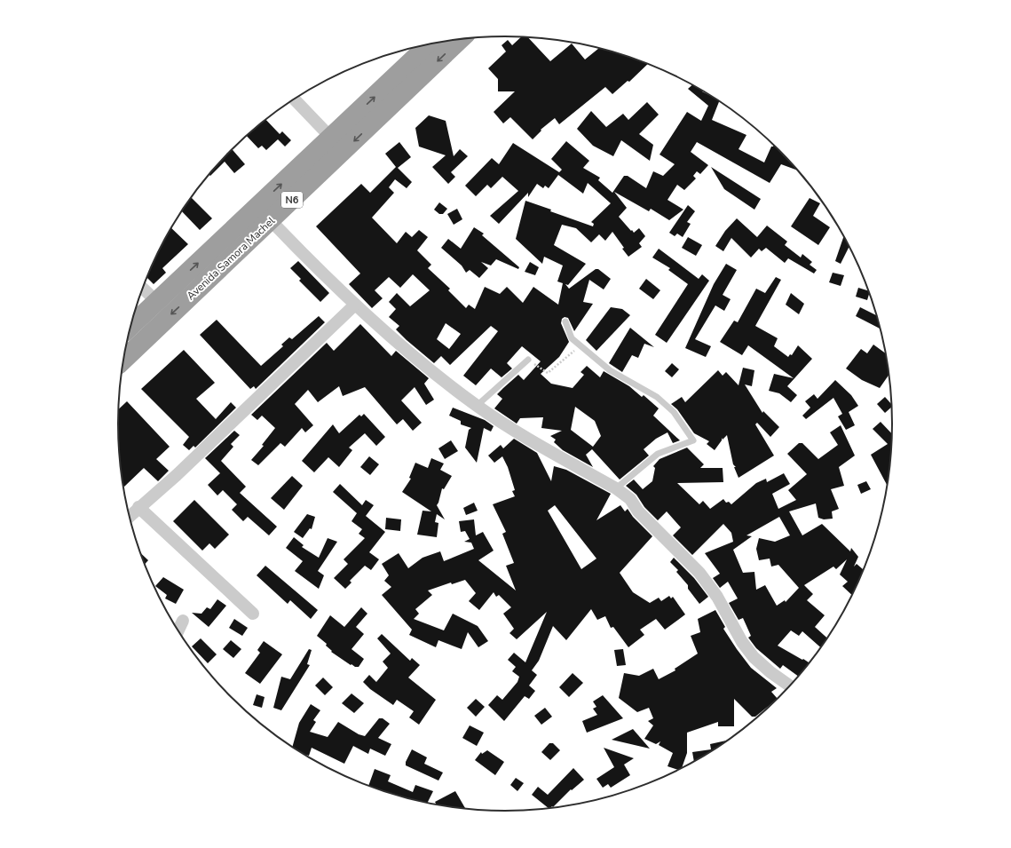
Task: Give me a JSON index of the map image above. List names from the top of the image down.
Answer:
{
  "streets": {
    "highway": ["N6", "Avenida Samora Machel"]
  }
}
